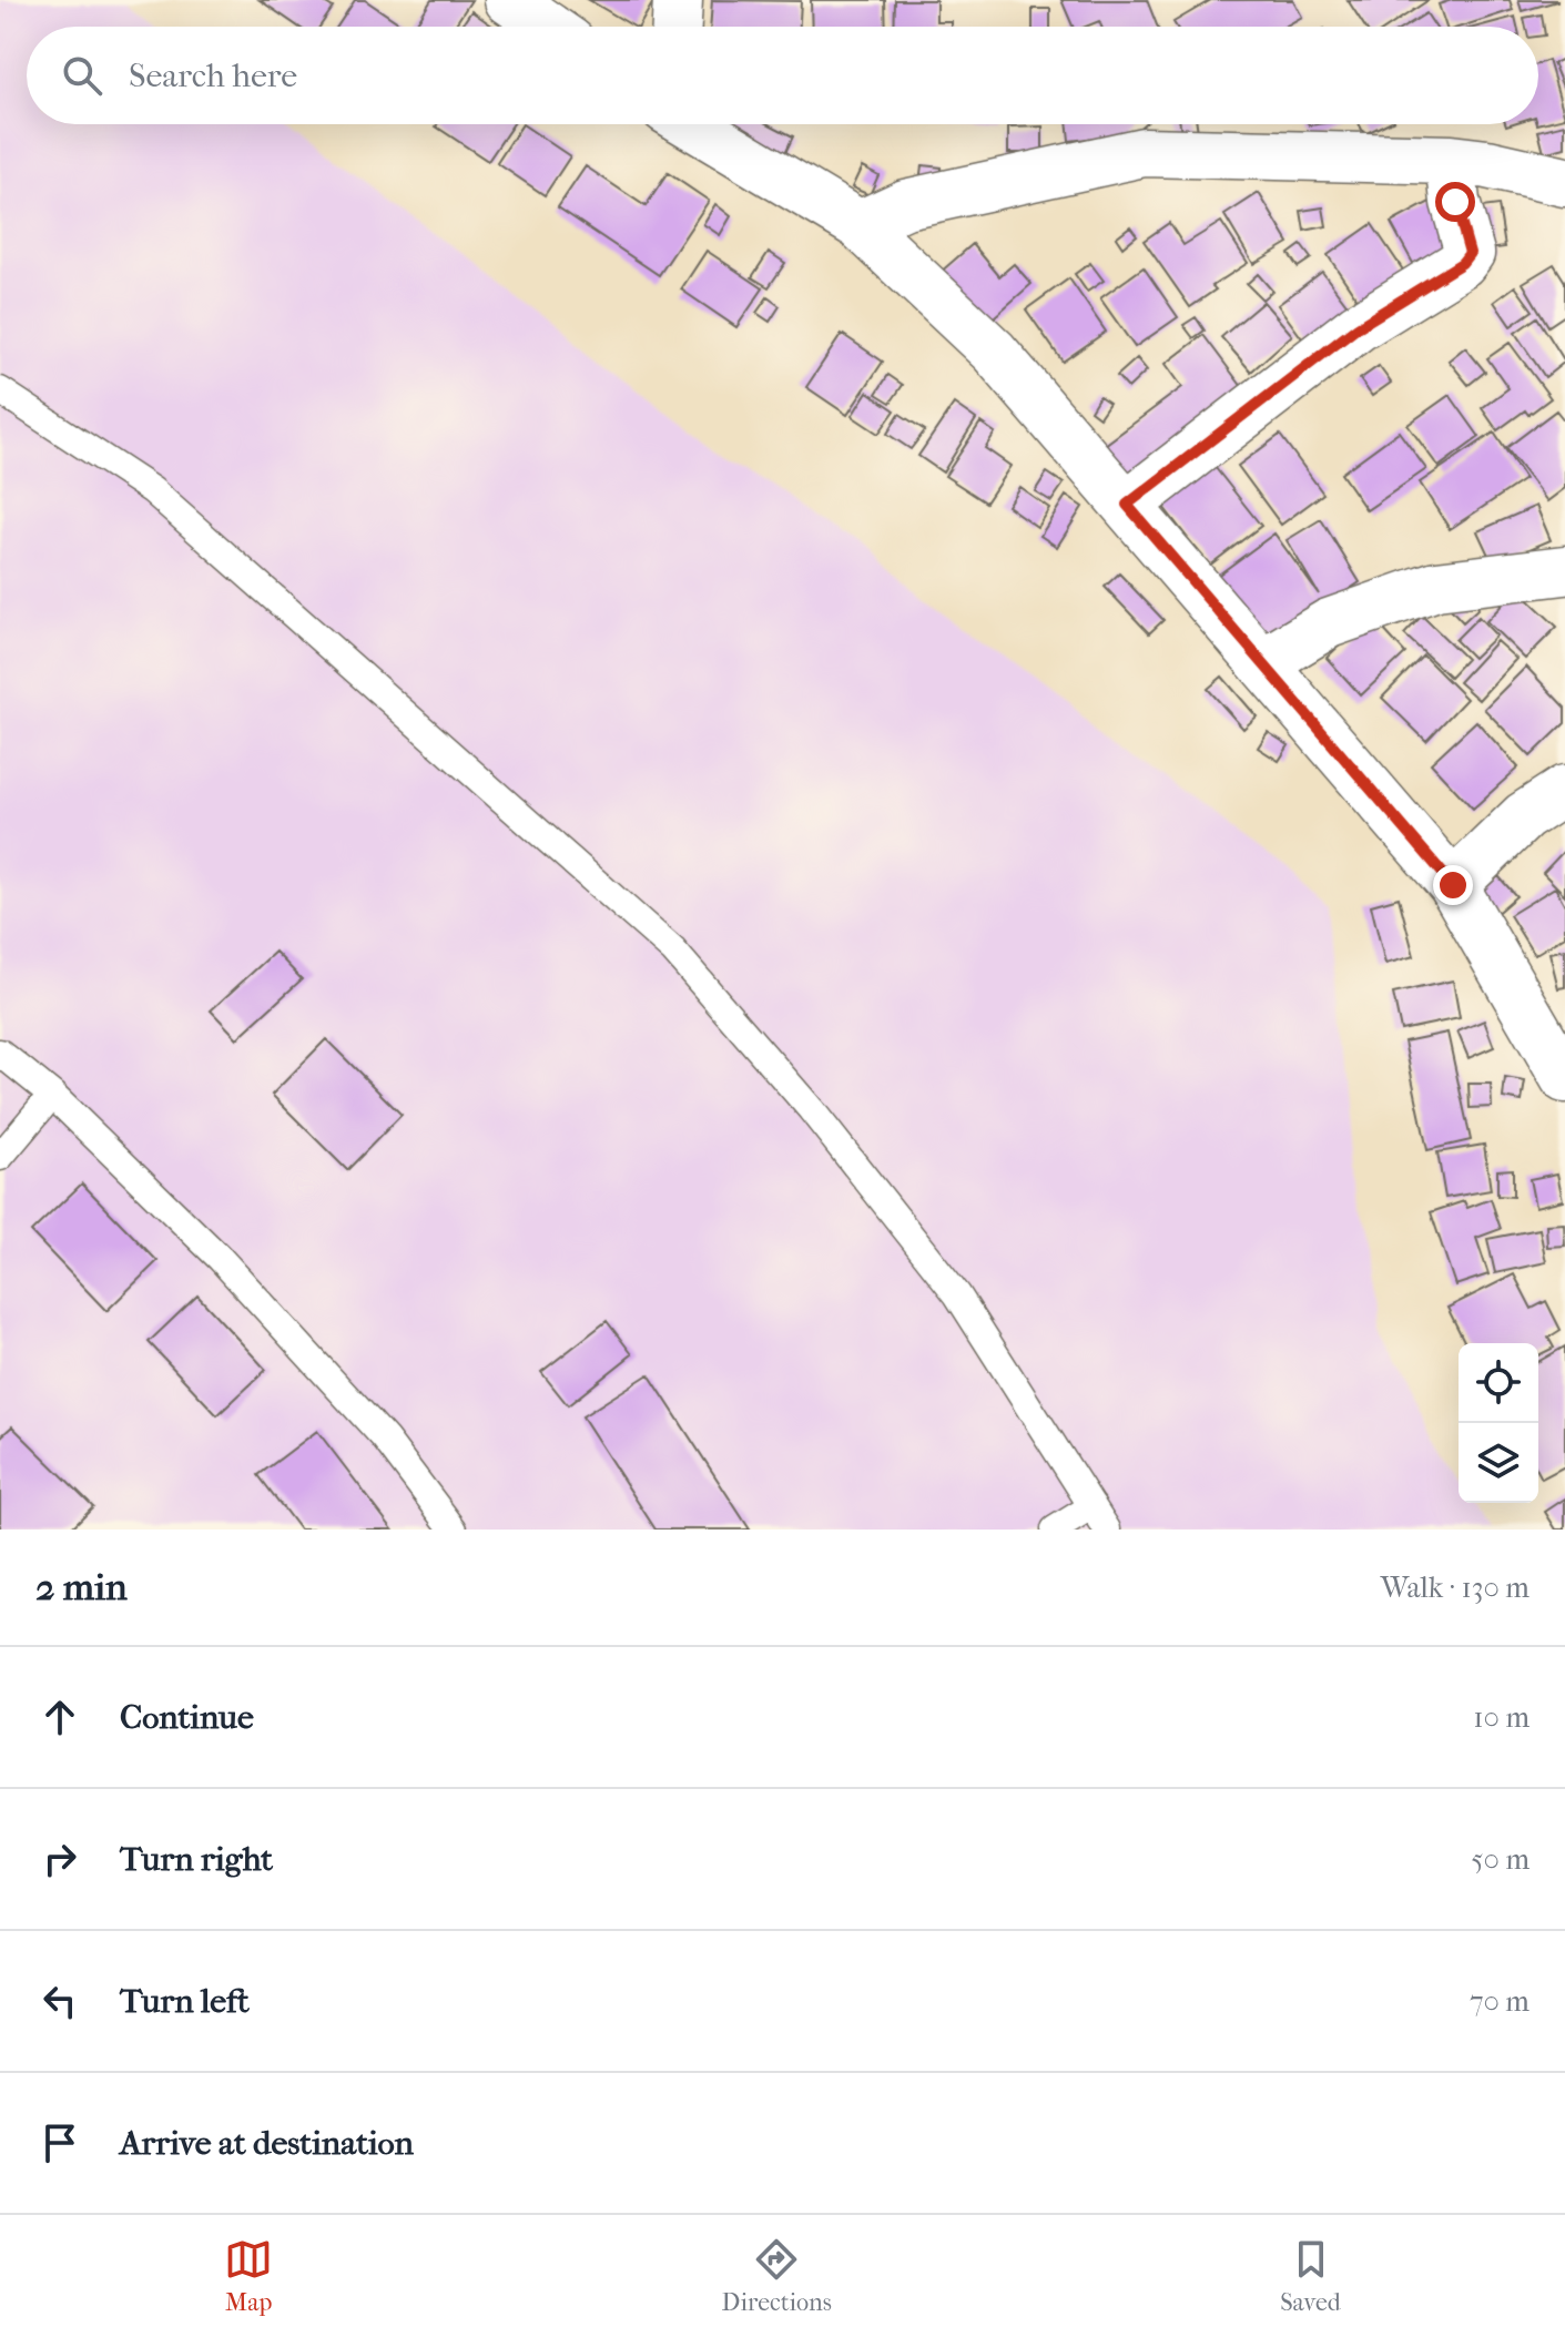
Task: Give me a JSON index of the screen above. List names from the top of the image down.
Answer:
{
  "page": {
    "search": "Search here",
    "heading": ["2 min", "Walk · 130 m"],
    "list": [
      ["Continue", "10 m"],
      ["Turn right", "50 m"],
      ["Turn left", "70 m"],
      "Arrive at destination"
    ],
    "nav": ["Map", "Directions", "Saved"]
  }
}
